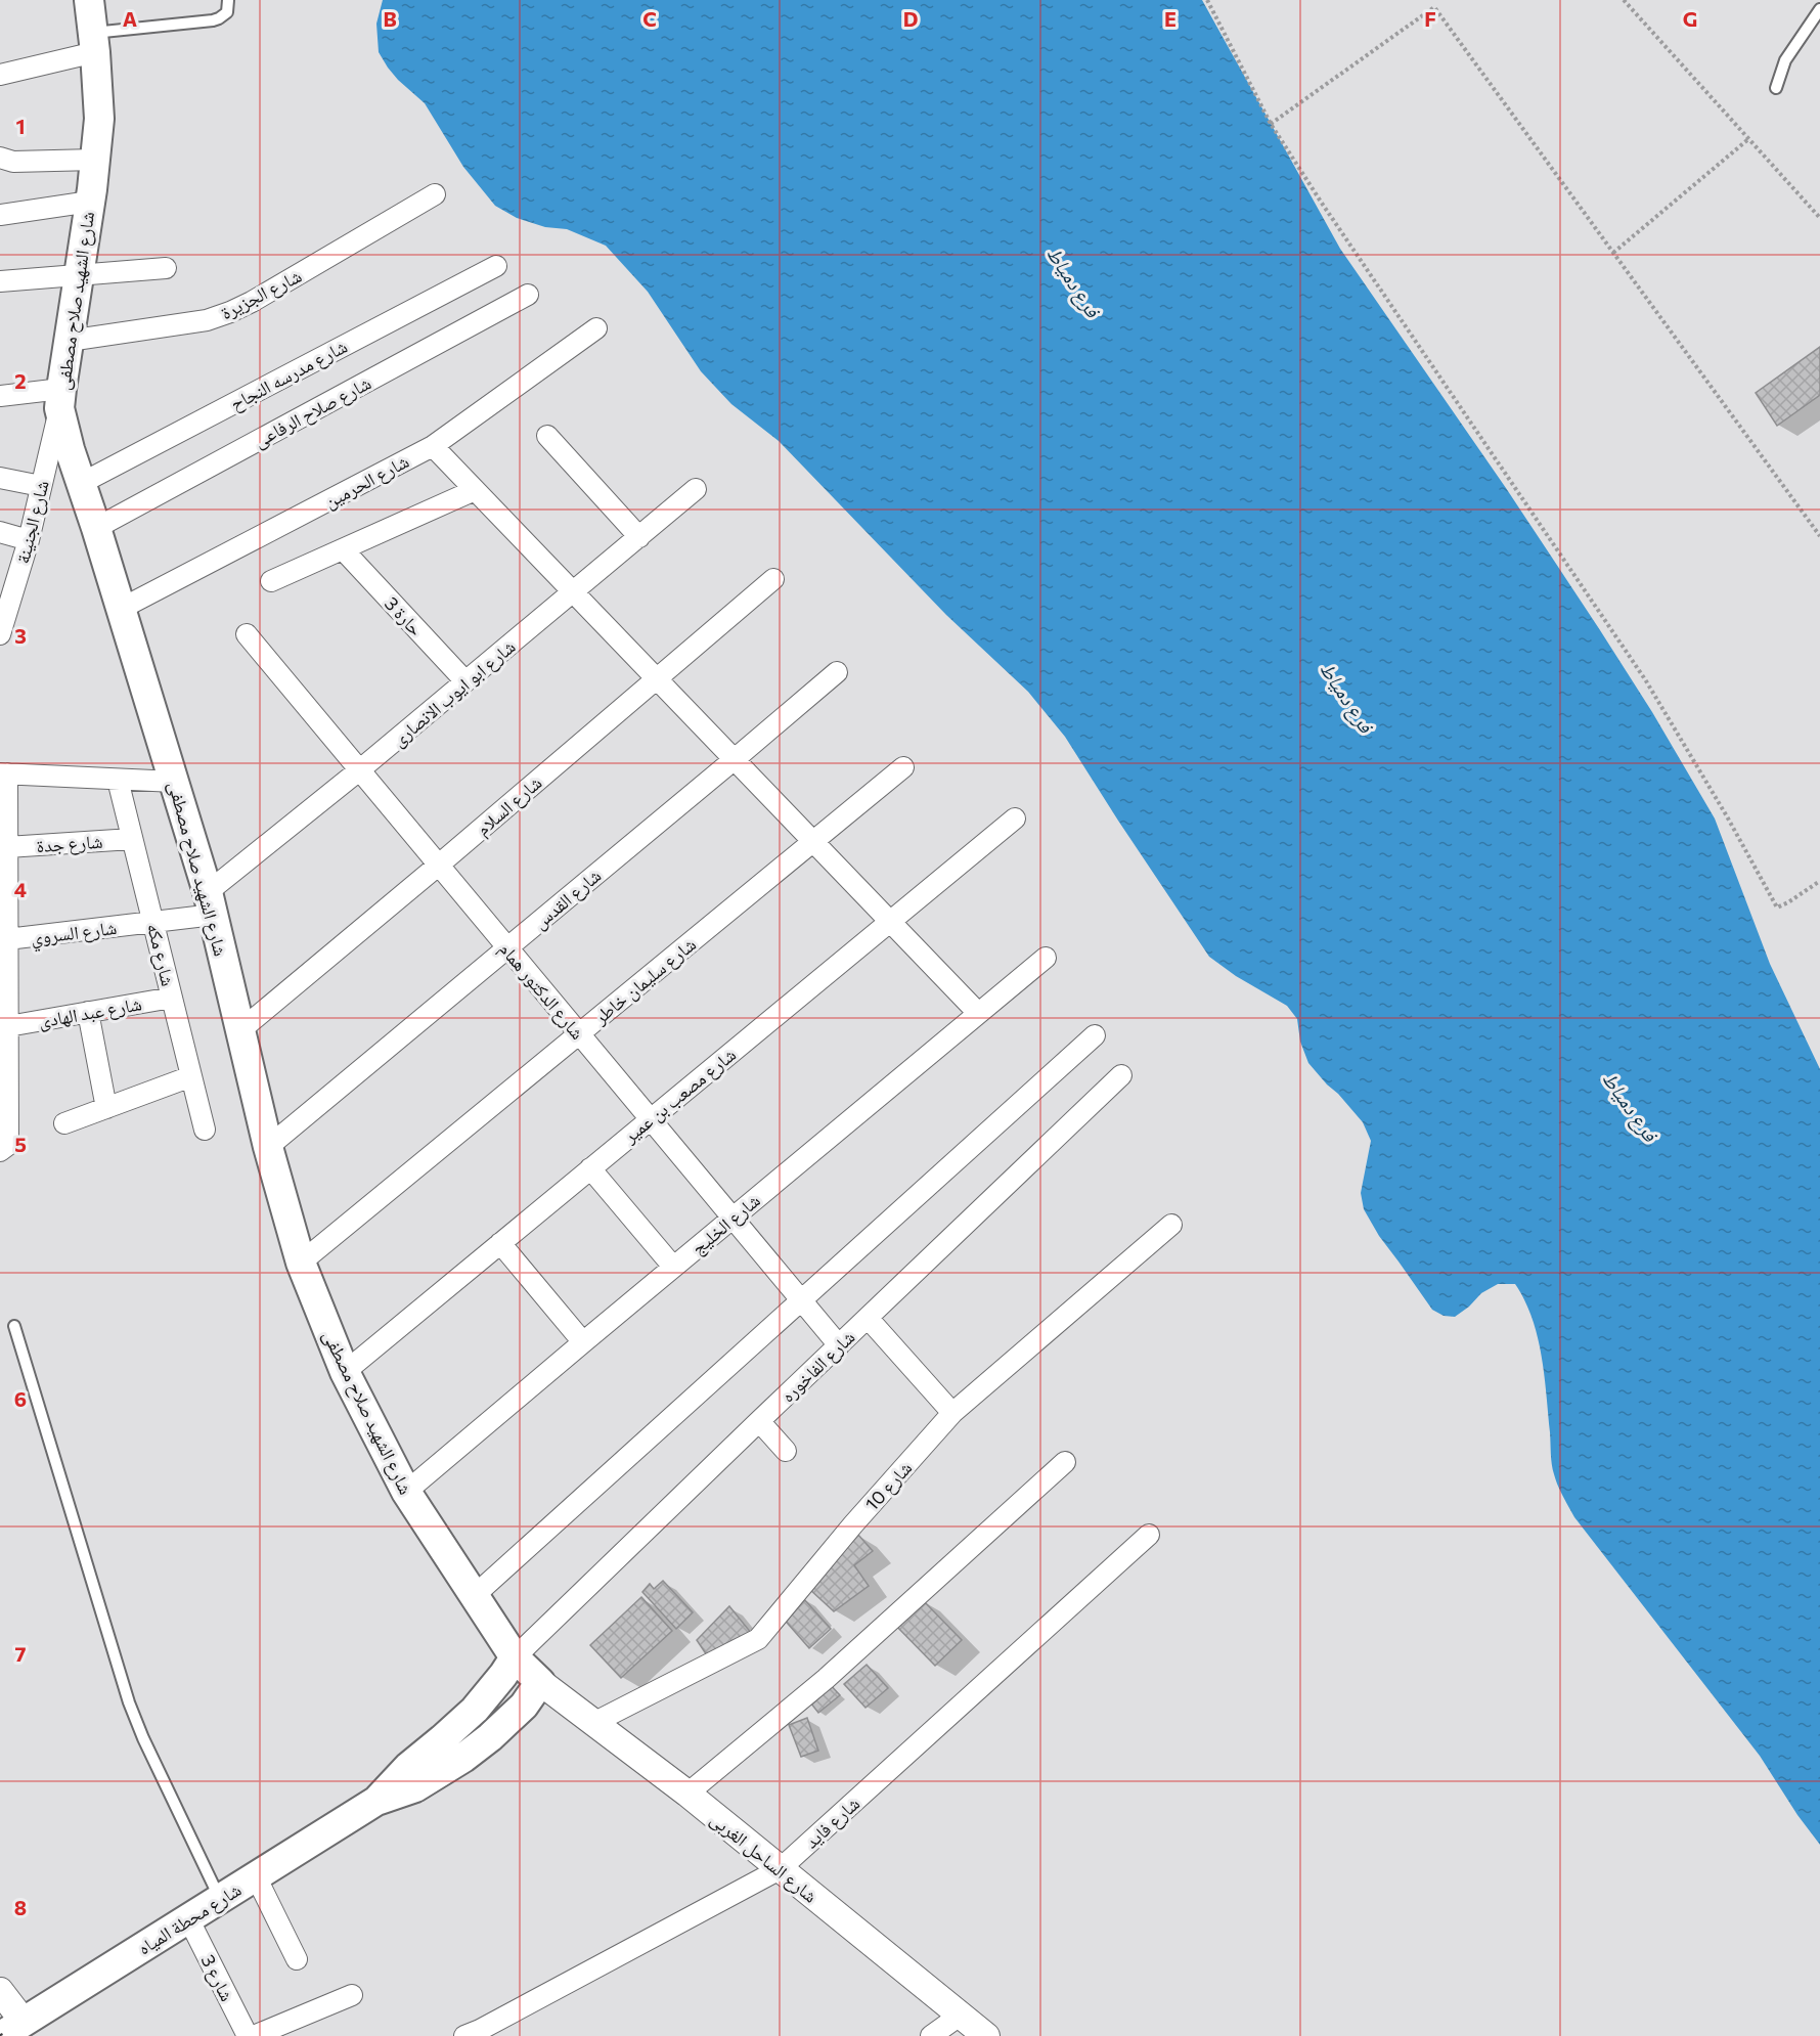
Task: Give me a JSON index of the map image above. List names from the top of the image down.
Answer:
{
  "streets": {
    "main road": ["شارع الشهيد صلاح مصطفى", "شارع محطة المياه"],
    "street": [
      "شارع الجزيرة",
      "شارع مدرسه النجاح",
      "شارع صلاح الرفاعى",
      "شارع الحرمين",
      "شارع الجنينة",
      "حارة 3",
      "شارع ابو ايوب الانصارى",
      "شارع السلام",
      "شارع جدة",
      "شارع القدس",
      "شارع السروي",
      "شارع مكه",
      "شارع سليمان خاطر",
      "شارع الدكتور همام",
      "شارع عبد الهادى",
      "شارع مصعب بن عمير",
      "شارع الخليج",
      "شارع الفاخوره",
      "شارع 10",
      "شارع فايد",
      "شارع الساحل الغربى",
      "شارع 3"
    ]
  },
  "crossings": [
    ["شارع الجزيرة", "شارع الشهيد صلاح مصطفى"],
    ["شارع الشهيد صلاح مصطفى", "شارع مدرسه النجاح"],
    ["شارع الشهيد صلاح مصطفى", "شارع صلاح الرفاعى"],
    ["شارع الشهيد صلاح مصطفى", "شارع الحرمين"],
    ["شارع الشهيد صلاح مصطفى", "شارع الجنينة"],
    ["شارع الشهيد صلاح مصطفى", "شارع ابو ايوب الانصارى"],
    ["شارع الشهيد صلاح مصطفى", "شارع السلام"],
    ["شارع الشهيد صلاح مصطفى", "شارع القدس"],
    ["شارع الشهيد صلاح مصطفى", "شارع السروي"],
    ["شارع الشهيد صلاح مصطفى", "شارع سليمان خاطر"],
    ["شارع الشهيد صلاح مصطفى", "شارع مصعب بن عمير"],
    ["شارع الشهيد صلاح مصطفى", "شارع الخليج"],
    ["شارع الشهيد صلاح مصطفى", "شارع الفاخوره"],
    ["شارع الشهيد صلاح مصطفى", "شارع الساحل الغربى"],
    ["حارة 3", "شارع ابو ايوب الانصارى"],
    ["شارع ابو ايوب الانصارى", "شارع السروي"],
    ["شارع ابو ايوب الانصارى", "شارع الدكتور همام"],
    ["شارع السلام", "شارع الدكتور همام"],
    ["شارع جدة", "شارع مكه"],
    ["شارع القدس", "شارع الدكتور همام"],
    ["شارع السروي", "شارع مكه"],
    ["شارع مكه", "شارع عبد الهادى"],
    ["شارع سليمان خاطر", "شارع الدكتور همام"],
    ["شارع الدكتور همام", "شارع مصعب بن عمير"],
    ["شارع الدكتور همام", "شارع الخليج"],
    ["شارع الدكتور همام", "شارع الفاخوره"],
    ["شارع 10", "شارع الساحل الغربى"],
    ["شارع فايد", "شارع الساحل الغربى"],
    ["شارع محطة المياه", "شارع 3"]
  ],
  "water": ["فرع دمياط"],
  "grid": {
    "columns": [
      "A",
      "B",
      "C",
      "D",
      "E",
      "F",
      "G"
    ],
    "rows": [
      "1",
      "2",
      "3",
      "4",
      "5",
      "6",
      "7",
      "8"
    ]
  }
}
